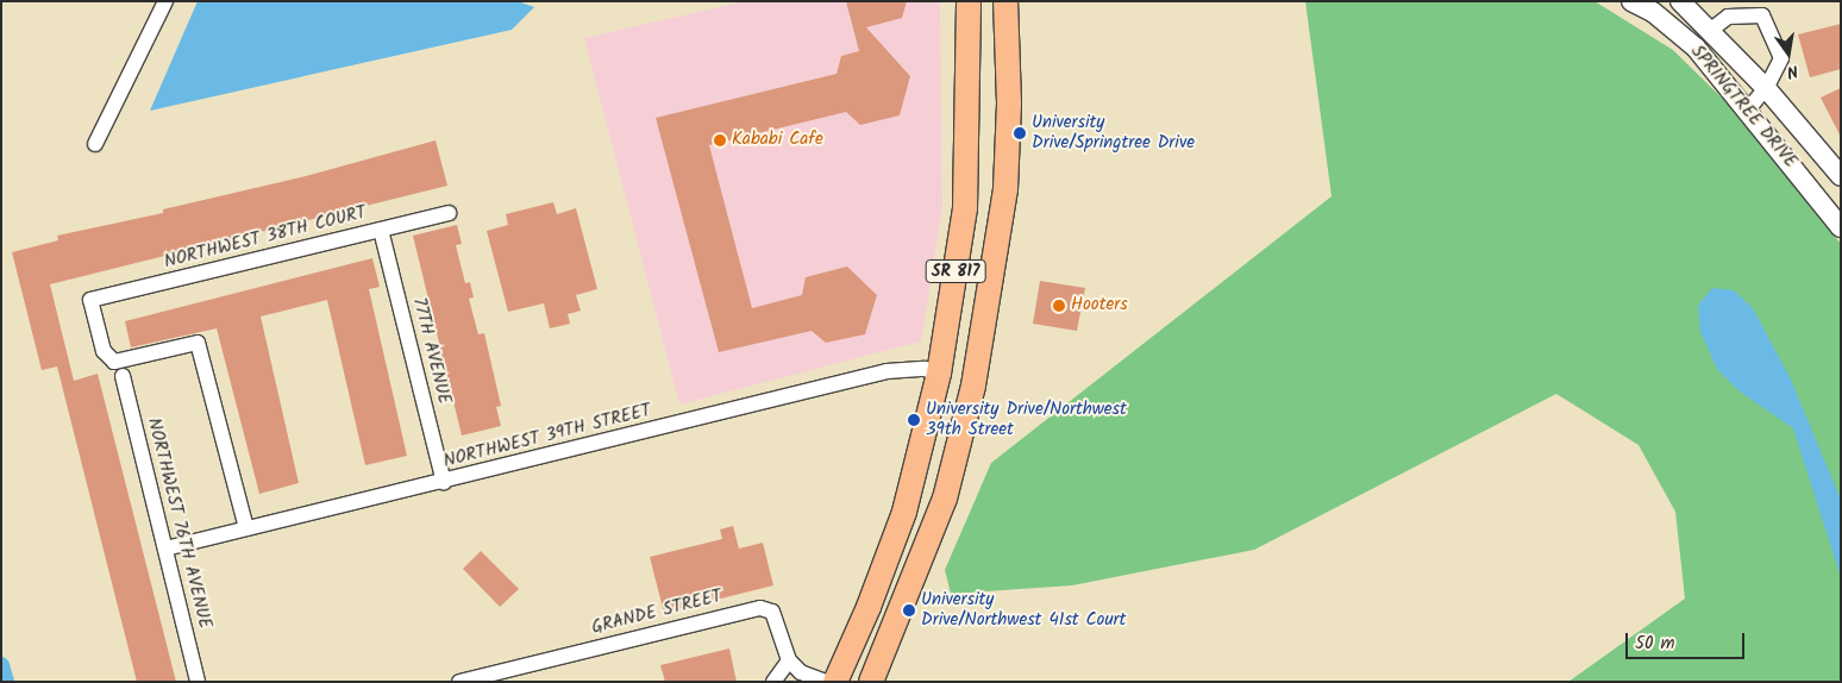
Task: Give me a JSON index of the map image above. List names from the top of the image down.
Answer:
{
  "streets": {
    "main road": ["SR 817"],
    "street": [
      "SPRINGTREE DRIVE",
      "NORTHWEST 38TH COURT",
      "77TH AVENUE",
      "NORTHWEST 39TH STREET",
      "NORTHWEST 76TH AVENUE",
      "GRANDE STREET"
    ]
  },
  "crossings": [
    ["NORTHWEST 38TH COURT", "77TH AVENUE"],
    ["NORTHWEST 38TH COURT", "NORTHWEST 39TH STREET"],
    ["SR 817", "NORTHWEST 39TH STREET"],
    ["77TH AVENUE", "NORTHWEST 39TH STREET"],
    ["NORTHWEST 39TH STREET", "NORTHWEST 76TH AVENUE"]
  ],
  "places": [
    "University Drive/Springtree Drive",
    "Kababi Cafe",
    "Hooters",
    "University Drive/Northwest 39th Street",
    "University Drive/Northwest 41st Court"
  ],
  "scale_bar": "50 m",
  "north": "bottom"
}
